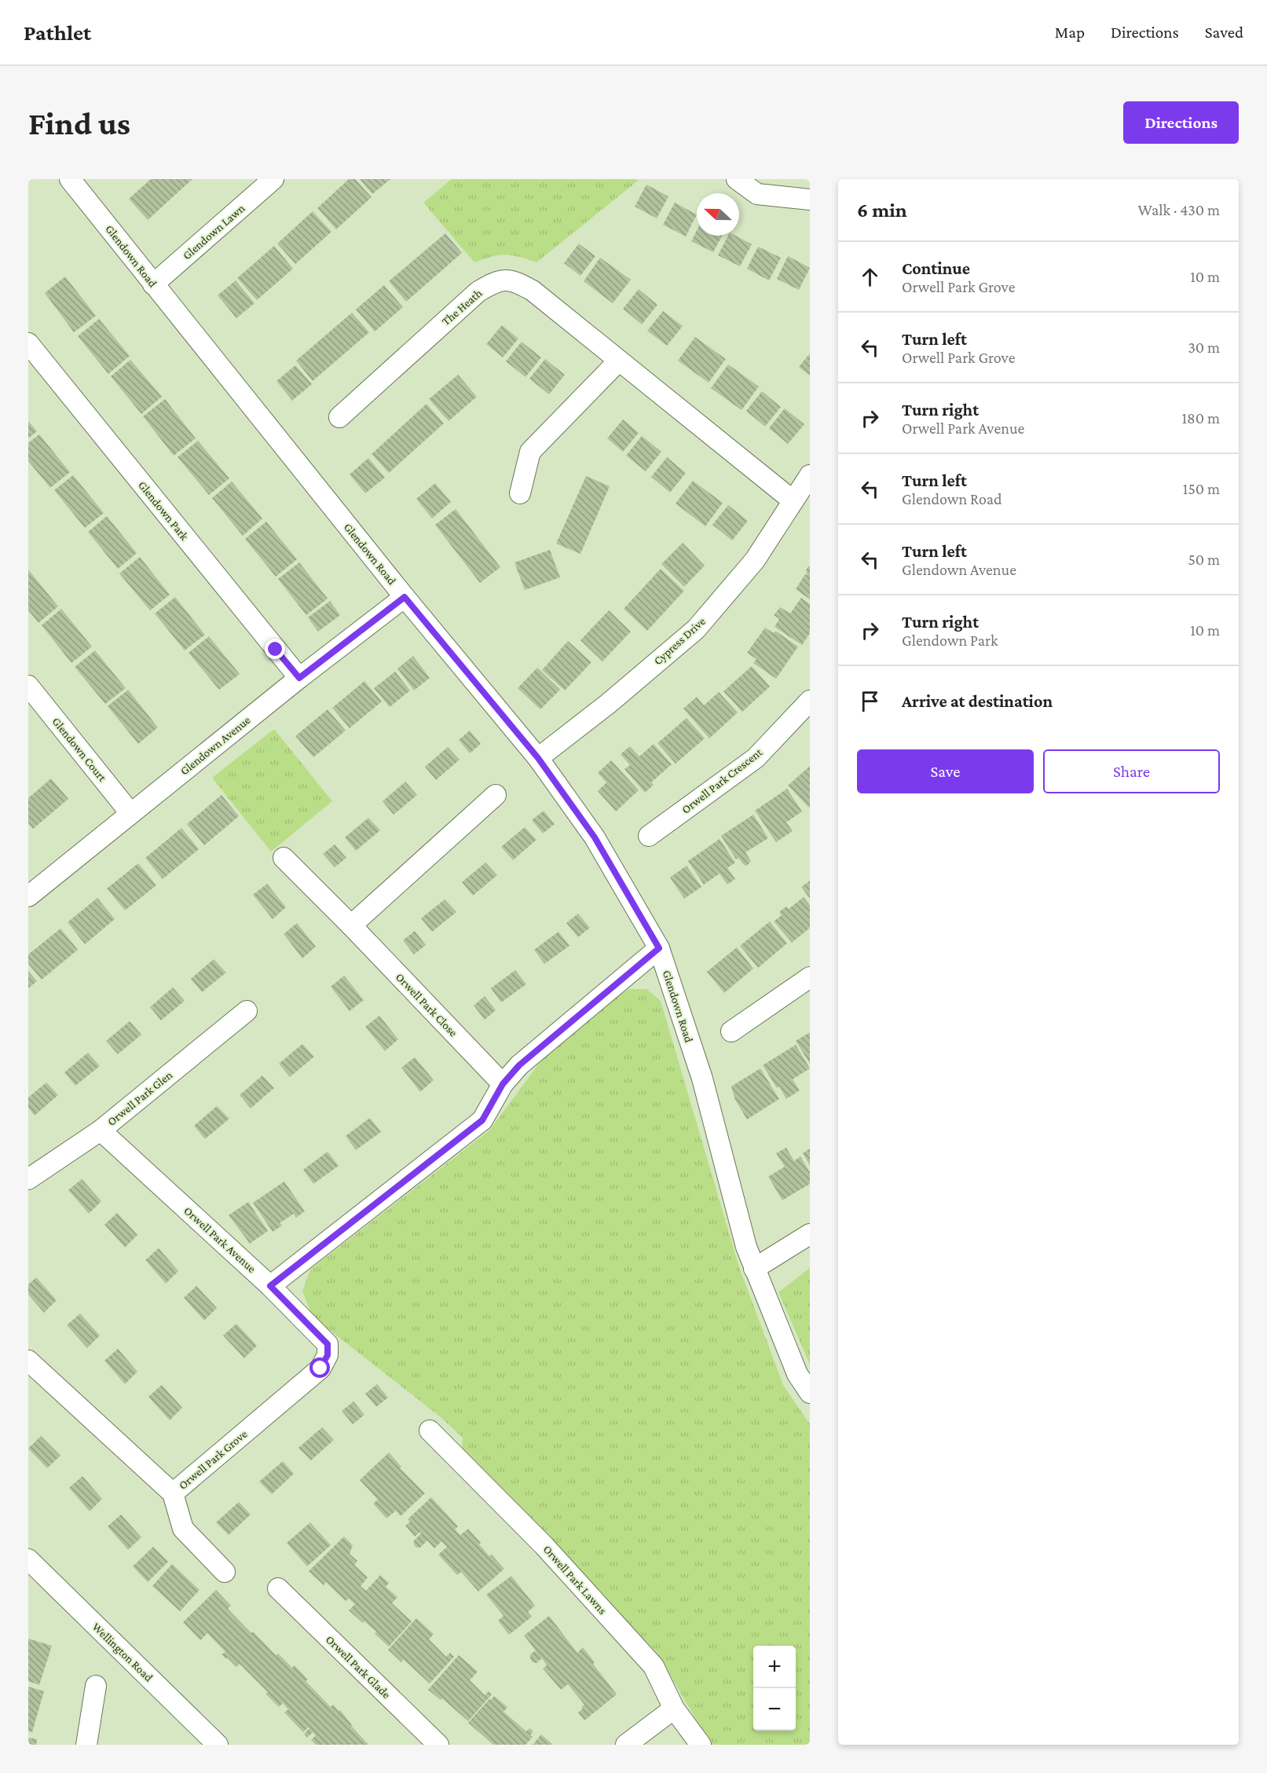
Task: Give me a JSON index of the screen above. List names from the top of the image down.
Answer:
{
  "streets": {
    "street": [
      "Glendown Lawn",
      "Glendown Road",
      "The Heath",
      "Glendown Park",
      "Cypress Drive",
      "Glendown Avenue",
      "Glendown Court",
      "Orwell Park Crescent",
      "Orwell Park Close",
      "Orwell Park Glen",
      "Orwell Park Avenue",
      "Orwell Park Grove",
      "Orwell Park Lawns",
      "Wellington Road",
      "Orwell Park Glade"
    ]
  },
  "crossings": [
    ["Glendown Lawn", "Glendown Road"],
    ["Glendown Road", "Cypress Drive"],
    ["Glendown Road", "Glendown Avenue"],
    ["The Heath", "Cypress Drive"],
    ["Glendown Park", "Glendown Avenue"],
    ["Glendown Avenue", "Glendown Court"],
    ["Orwell Park Glen", "Orwell Park Avenue"],
    ["Orwell Park Avenue", "Orwell Park Grove"]
  ],
  "north": "left",
  "page": {
    "header": "Pathlet",
    "nav": ["Map", "Directions", "Saved"],
    "buttons": [
      "Directions",
      ["Save", "Share"]
    ],
    "title": "Find us",
    "heading": ["6 min", "Walk · 430 m"],
    "list": [
      ["Continue", "Orwell Park Grove", "10 m"],
      ["Turn left", "Orwell Park Grove", "30 m"],
      ["Turn right", "Orwell Park Avenue", "180 m"],
      ["Turn left", "Glendown Road", "150 m"],
      ["Turn left", "Glendown Avenue", "50 m"],
      ["Turn right", "Glendown Park", "10 m"],
      "Arrive at destination"
    ],
    "map_buttons": ["+", "−"]
  }
}
